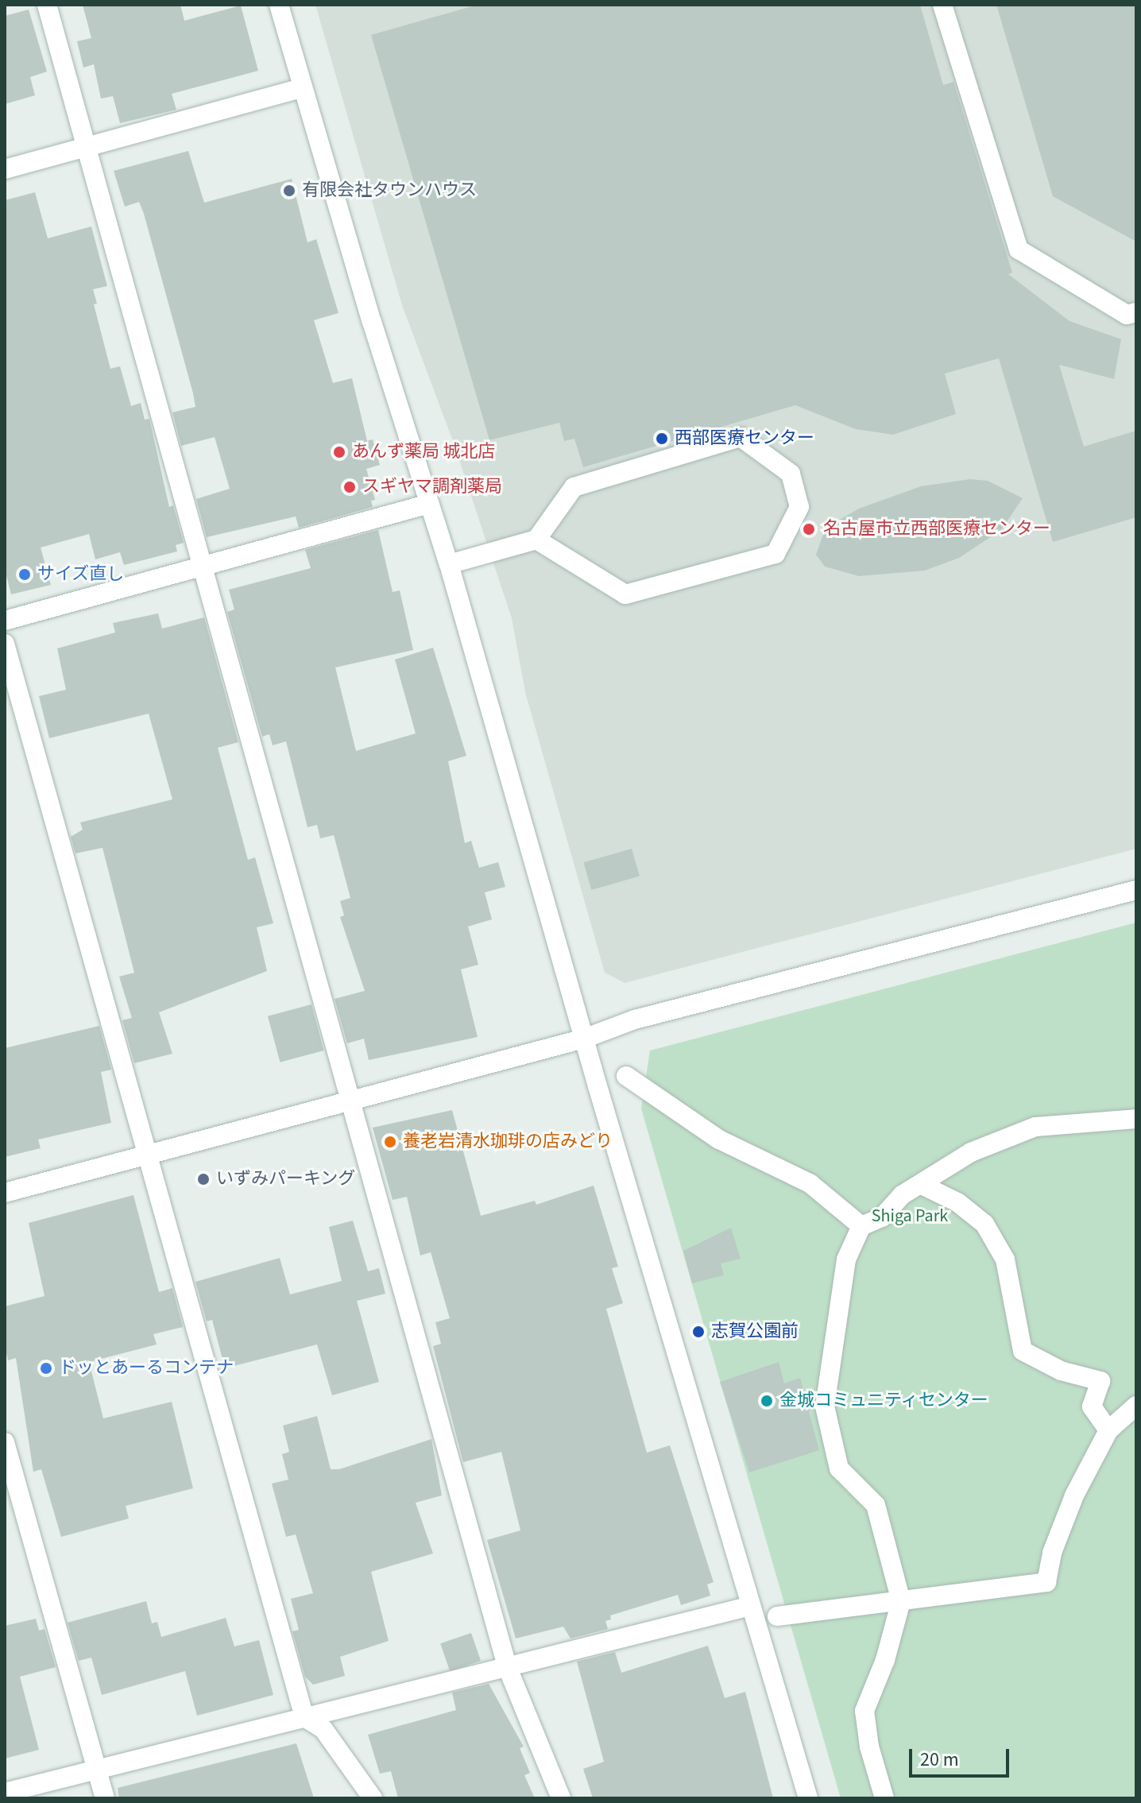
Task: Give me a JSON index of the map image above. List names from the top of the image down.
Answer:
{
  "parks": ["Shiga Park"],
  "places": [
    "有限会社タウンハウス",
    "西部医療センター",
    "あんず薬局 城北店",
    "スギヤマ調剤薬局",
    "名古屋市立西部医療センター",
    "サイズ直し",
    "養老岩清水珈琲の店みどり",
    "いずみパーキング",
    "志賀公園前",
    "ドッとあーるコンテナ",
    "金城コミュニティセンター"
  ],
  "scale_bar": "20 m"
}
